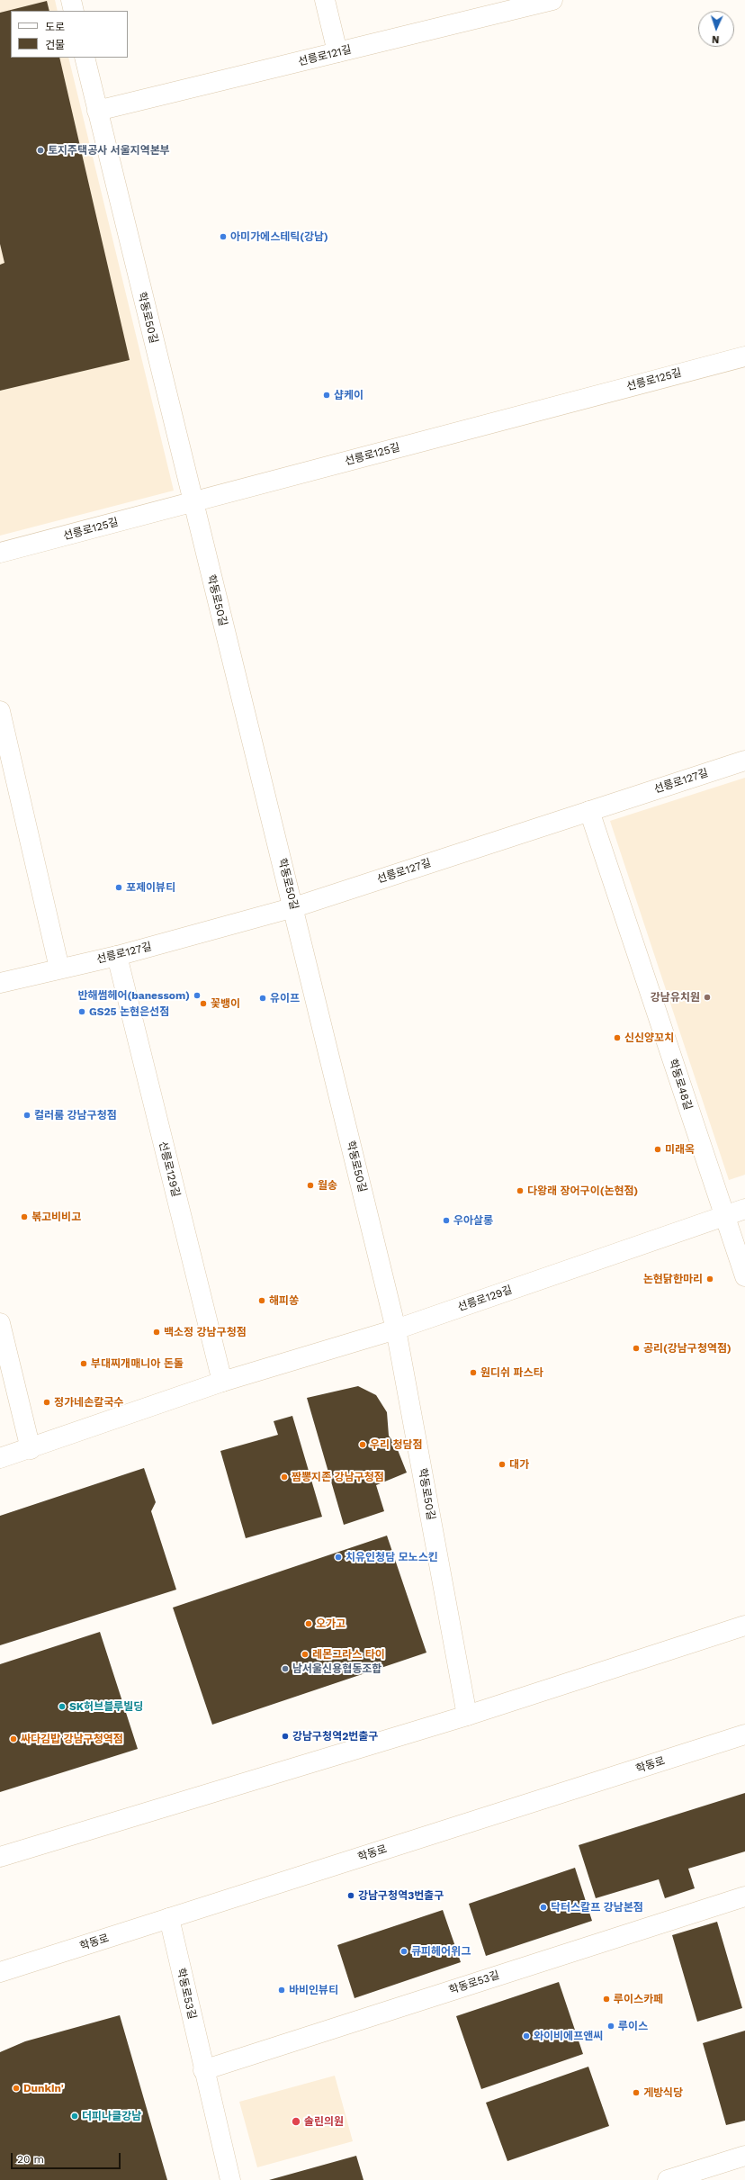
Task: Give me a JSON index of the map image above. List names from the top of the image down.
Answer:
{
  "streets": {
    "street": [
      "선릉로121길",
      "학동로50길",
      "선릉로125길",
      "선릉로127길",
      "학동로48길",
      "선릉로129길",
      "학동로",
      "학동로53길"
    ]
  },
  "crossings": [
    ["선릉로121길", "학동로50길"],
    ["학동로50길", "선릉로125길"],
    ["학동로50길", "선릉로127길"],
    ["학동로50길", "선릉로129길"],
    ["선릉로127길", "학동로48길"],
    ["선릉로127길", "선릉로129길"],
    ["학동로48길", "선릉로129길"],
    ["학동로", "학동로53길"]
  ],
  "places": [
    "토지주택공사 서울지역본부",
    "아미가에스테틱(강남)",
    "샵케이",
    "포제이뷰티",
    "반해썸헤어(banessom)",
    "강남유치원",
    "유이프",
    "꽃뱅이",
    "GS25 논현은선점",
    "신신양꼬치",
    "컬러룸 강남구청점",
    "미래옥",
    "월송",
    "다왕래 장어구이(논현점)",
    "볶고비비고",
    "우아살롱",
    "논현닭한마리",
    "해피쏭",
    "백소정 강남구청점",
    "공리(강남구청역점)",
    "부대찌개매니아 돈돌",
    "원디쉬 파스타",
    "정가네손칼국수",
    "우리 청담점",
    "대가",
    "짬뽕지존 강남구청점",
    "치유인청담 모노스킨",
    "오가고",
    "레몬그라스 타이",
    "남서울신용협동조합",
    "SK허브블루빌딩",
    "강남구청역2번출구",
    "싸다김밥 강남구청역점",
    "강남구청역3번출구",
    "닥터스칼프 강남본점",
    "큐피헤어위그",
    "바비인뷰티",
    "루이스카페",
    "루이스",
    "와이비에프앤씨",
    "Dunkin'",
    "게방식당",
    "더피나클강남",
    "솔린의원"
  ],
  "legend": ["도로", "건물"],
  "scale_bar": "20 m",
  "north": "bottom"
}
